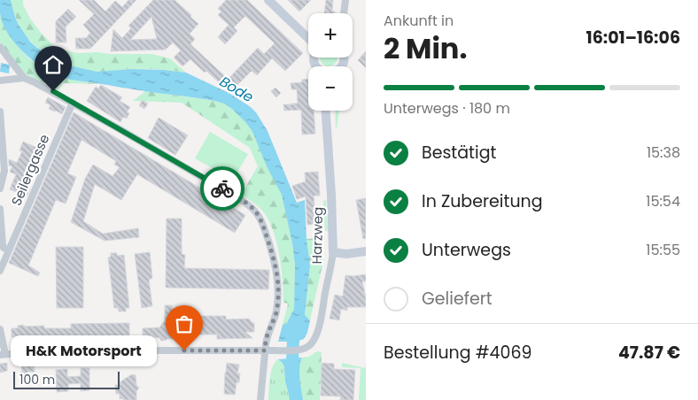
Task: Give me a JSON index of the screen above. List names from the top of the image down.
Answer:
{
  "streets": {
    "main road": ["Harzweg"],
    "street": ["Seilergasse"]
  },
  "water": ["Bode"],
  "places": ["H&K Motorsport"],
  "scale_bar": "100 m",
  "page": {
    "heading": ["2 Min.", "Ankunft in", "16:01–16:06"],
    "panel": ["Bestellung #4069", "47.87 €"],
    "map_buttons": ["+", "−"],
    "bar": "Unterwegs · 180 m",
    "list": [
      ["Bestätigt", "15:38"],
      ["In Zubereitung", "15:54"],
      ["Unterwegs", "15:55"],
      "Geliefert"
    ],
    "bubble": "H&K Motorsport",
    "scale": "100 m"
  }
}
